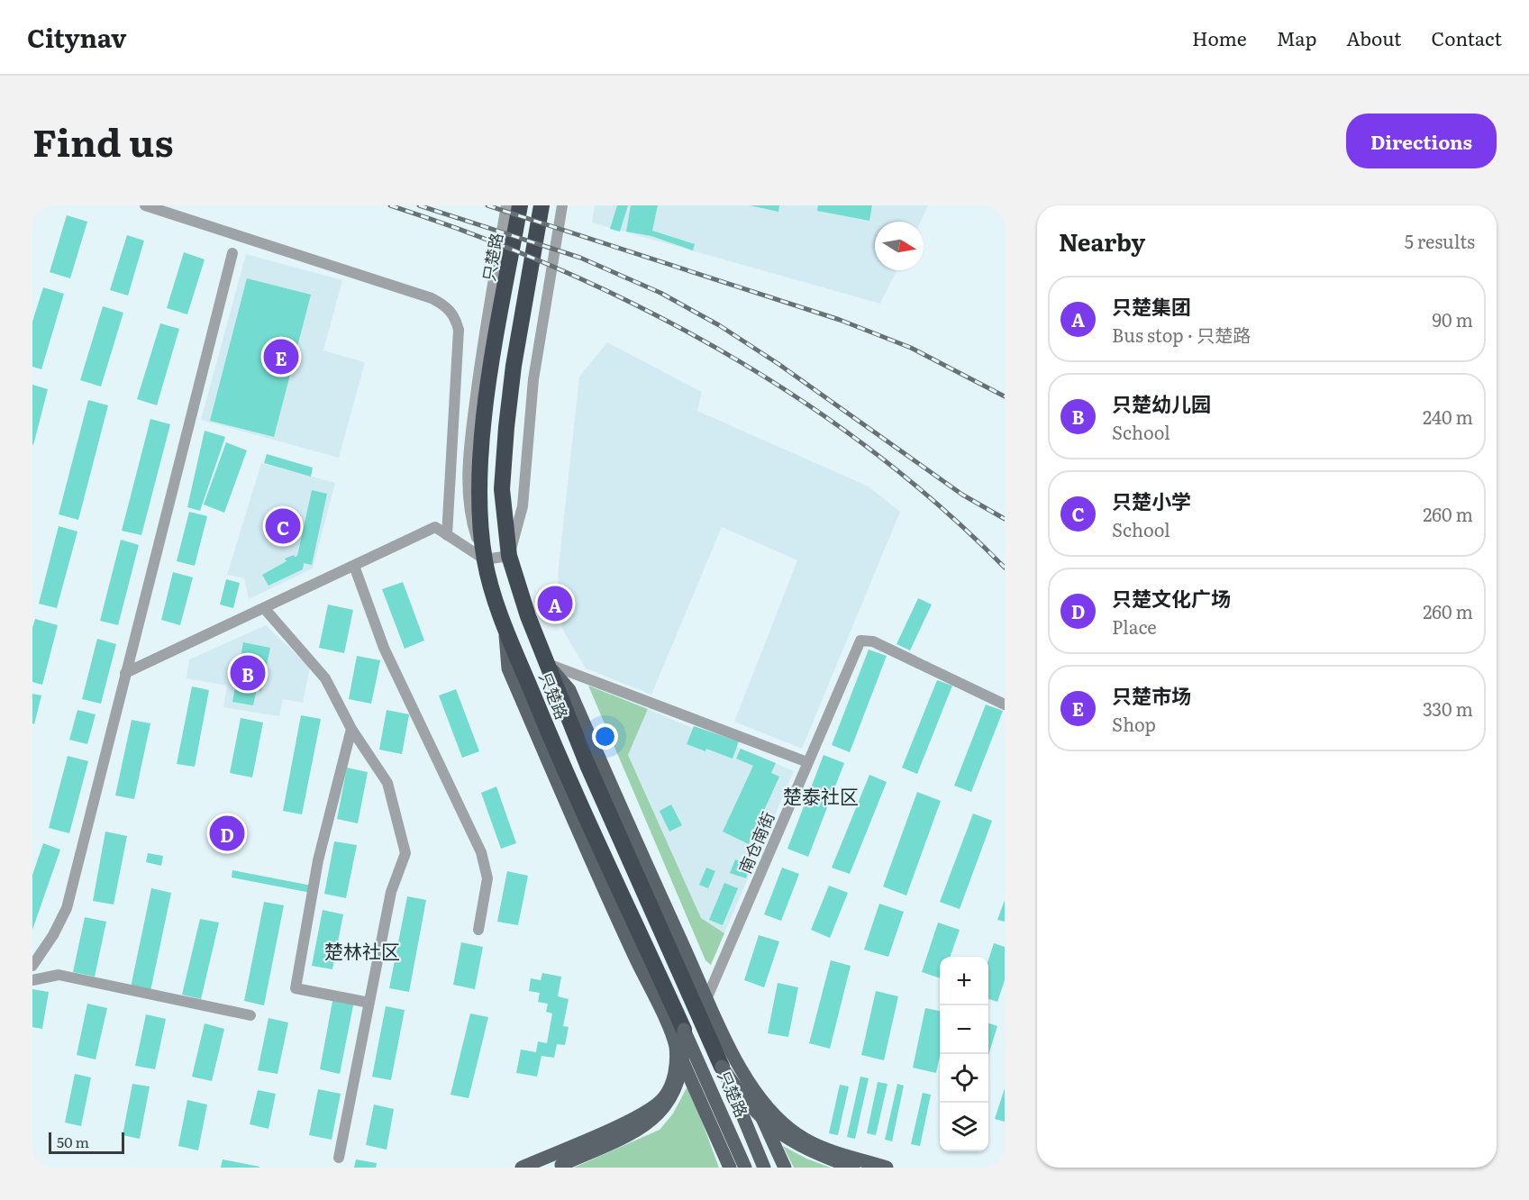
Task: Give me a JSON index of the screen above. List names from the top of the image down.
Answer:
{
  "streets": {
    "highway": ["只楚路"],
    "street": ["南仓南街"]
  },
  "districts": ["楚泰社区", "楚林社区"],
  "scale_bar": "50 m",
  "north": "right",
  "page": {
    "header": "Citynav",
    "nav": [
      "Home",
      "Map",
      "About",
      "Contact"
    ],
    "title": "Find us",
    "buttons": "Directions",
    "heading": ["Nearby", "5 results"],
    "list": [
      {
        "mark": "A",
        "name": "只楚集团",
        "note": "Bus stop · 只楚路",
        "value": "90 m"
      },
      {
        "mark": "B",
        "name": "只楚幼儿园",
        "note": "School",
        "value": "240 m"
      },
      {
        "mark": "C",
        "name": "只楚小学",
        "note": "School",
        "value": "260 m"
      },
      {
        "mark": "D",
        "name": "只楚文化广场",
        "note": "Place",
        "value": "260 m"
      },
      {
        "mark": "E",
        "name": "只楚市场",
        "note": "Shop",
        "value": "330 m"
      }
    ],
    "pins": [
      "E",
      "C",
      "A",
      "B",
      "D"
    ],
    "map_buttons": ["+", "−"],
    "scale": "50 m"
  }
}
